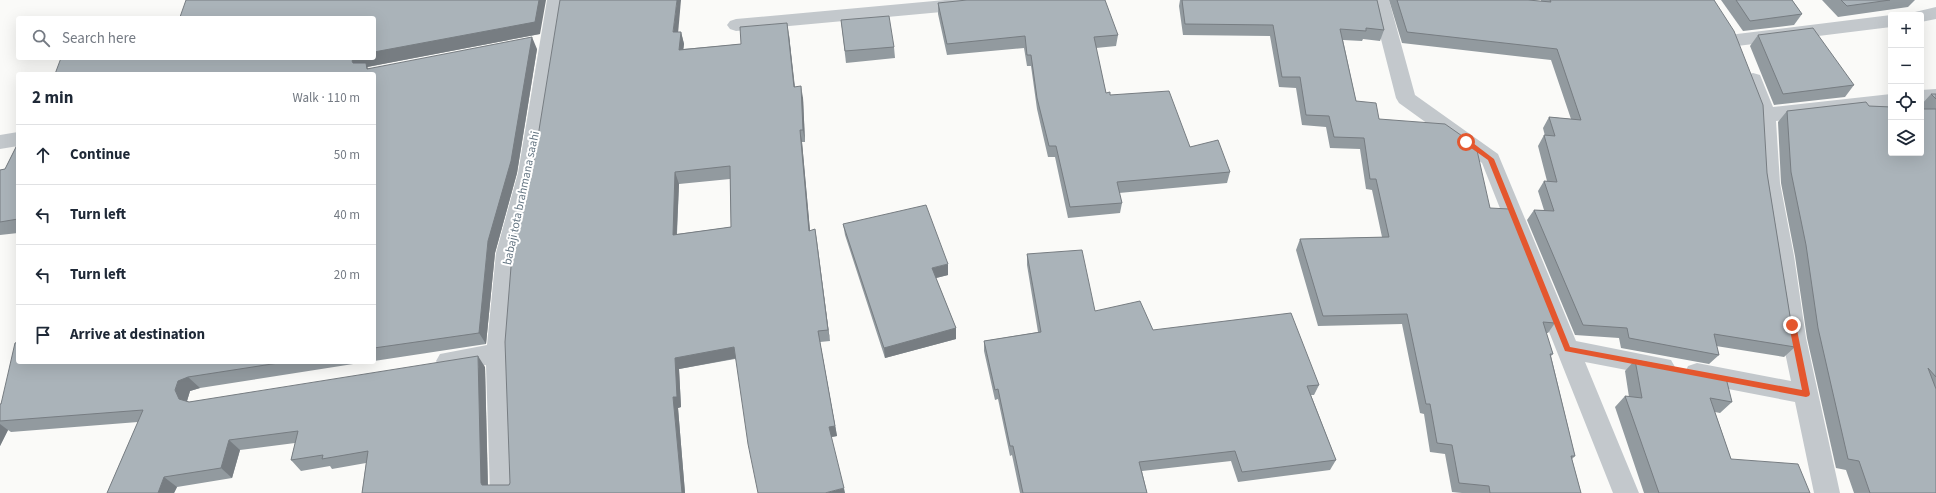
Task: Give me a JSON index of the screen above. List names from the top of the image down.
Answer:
{
  "streets": {
    "street": ["babaji tota brahmana saahi"]
  },
  "page": {
    "map_buttons": ["+", "−"],
    "search": "Search here",
    "heading": ["2 min", "Walk · 110 m"],
    "list": [
      ["Continue", "50 m"],
      ["Turn left", "40 m"],
      ["Turn left", "20 m"],
      "Arrive at destination"
    ]
  }
}
